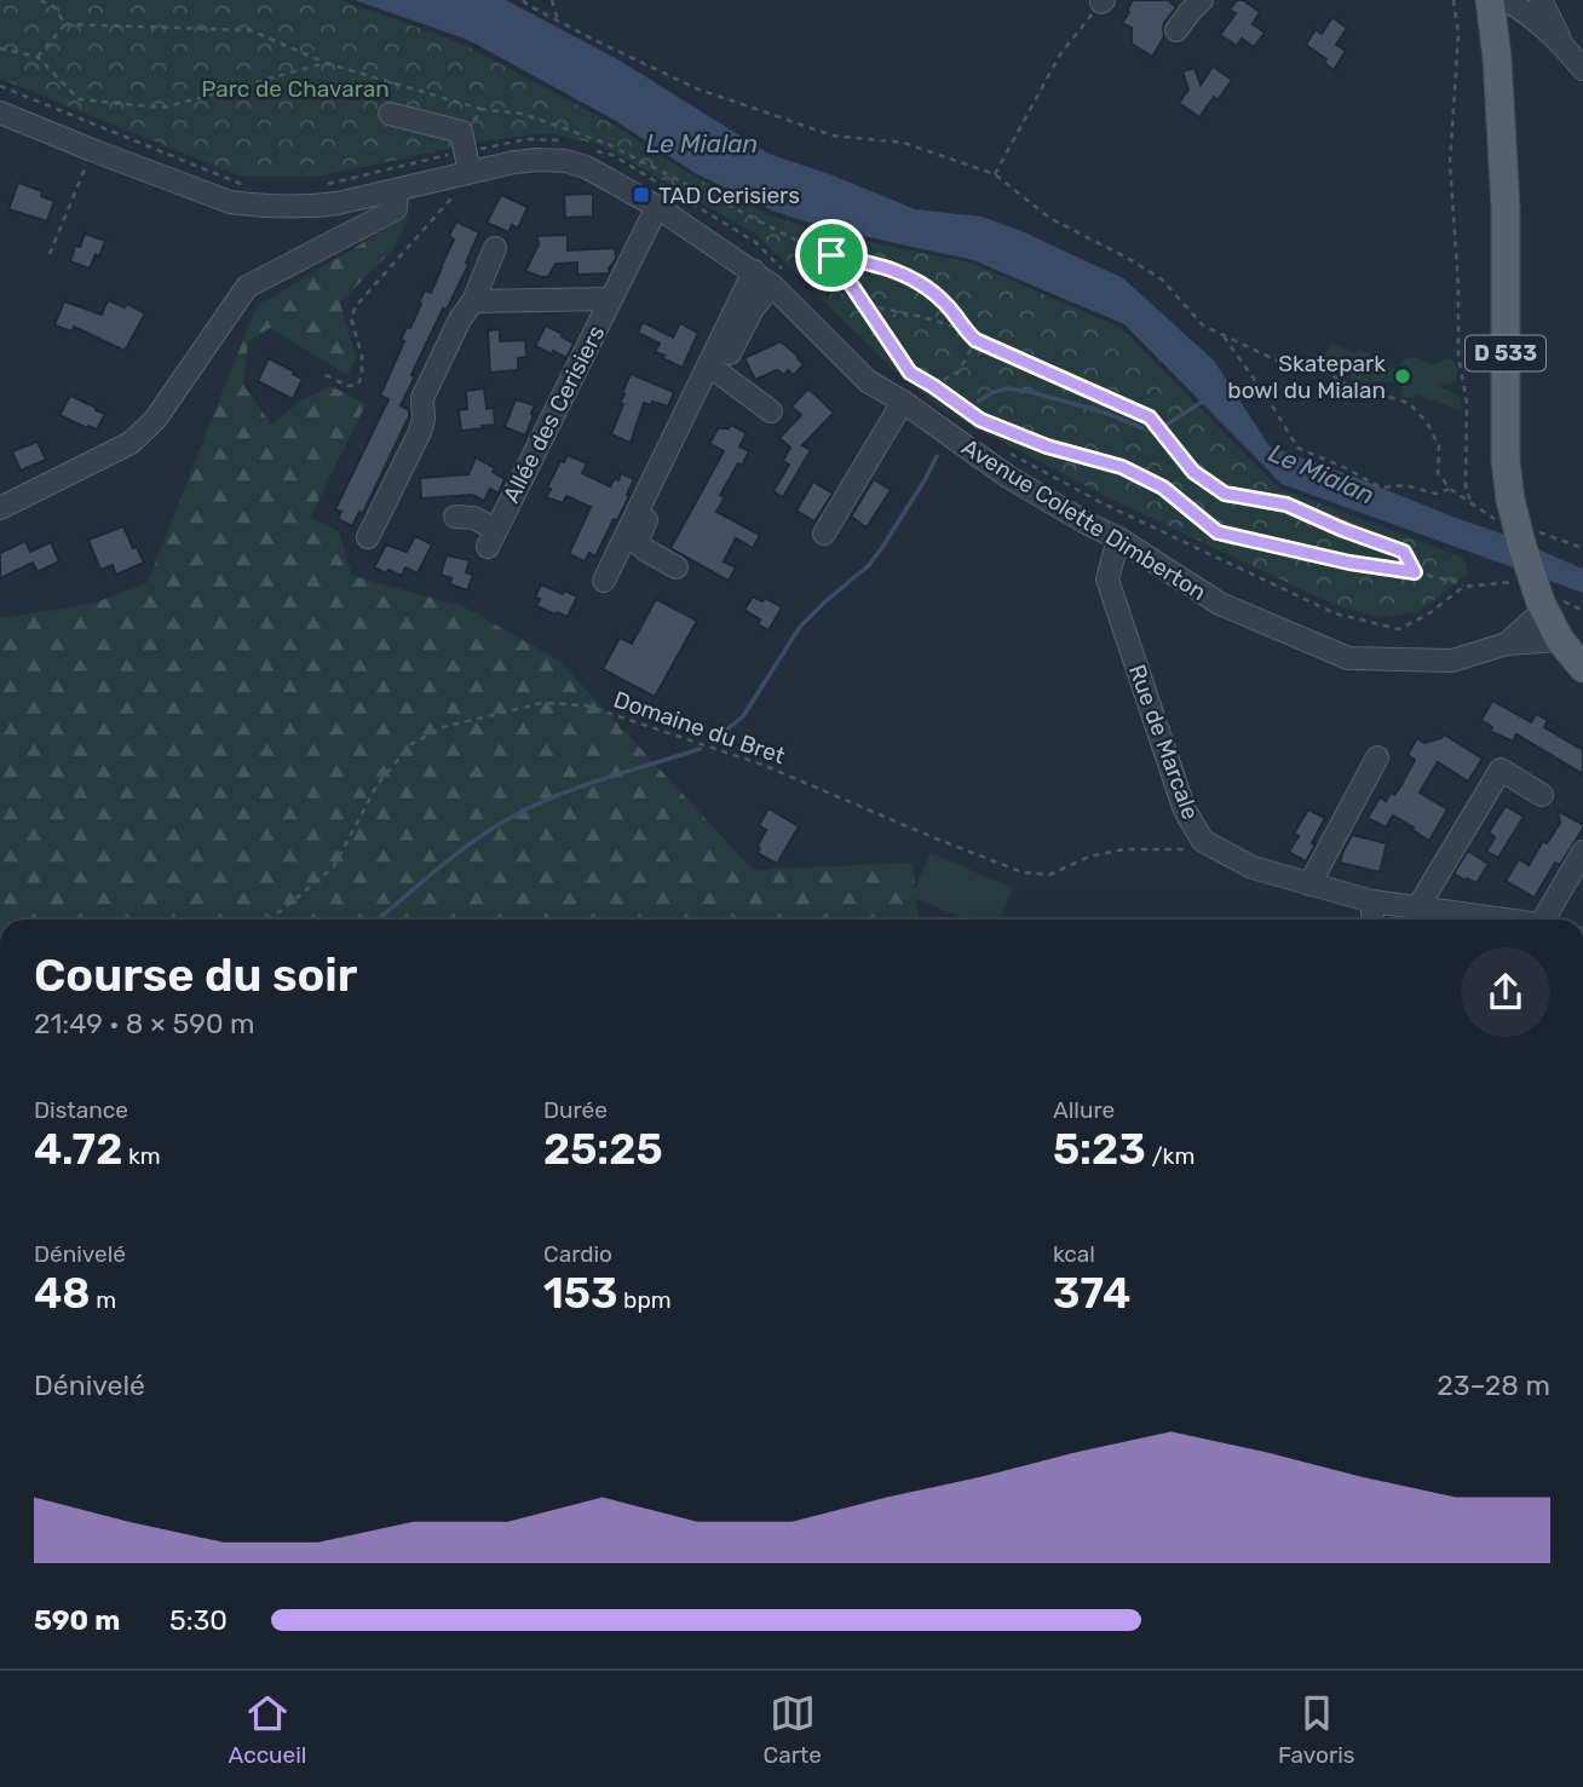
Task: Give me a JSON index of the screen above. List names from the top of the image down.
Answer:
{
  "streets": {
    "main road": ["D 533"],
    "street": ["Allée des Cerisiers", "Avenue Colette Dimberton", "Rue de Marcale"],
    "path": ["Domaine du Bret"]
  },
  "crossings": [
    ["D 533", "Avenue Colette Dimberton"],
    ["Allée des Cerisiers", "Avenue Colette Dimberton"],
    ["Avenue Colette Dimberton", "Rue de Marcale"],
    ["Domaine du Bret", "Rue de Marcale"]
  ],
  "water": ["Le Mialan"],
  "parks": ["Parc de Chavaran"],
  "places": {
    "transit": ["TAD Cerisiers"],
    "other": ["Skatepark bowl du Mialan"]
  },
  "page": {
    "heading": ["Course du soir", "21:49 · 8 × 590 m"],
    "stats": [
      ["Distance", "4.72 km"],
      ["Durée", "25:25"],
      ["Allure", "5:23 /km"],
      ["Dénivelé", "48 m"],
      ["Cardio", "153 bpm"],
      ["kcal", "374"]
    ],
    "chart": ["Dénivelé", "23–28 m"],
    "list": [
      {
        "name": "590 m",
        "note": "5:30"
      }
    ],
    "tabs": ["Accueil", "Carte", "Favoris"]
  }
}
